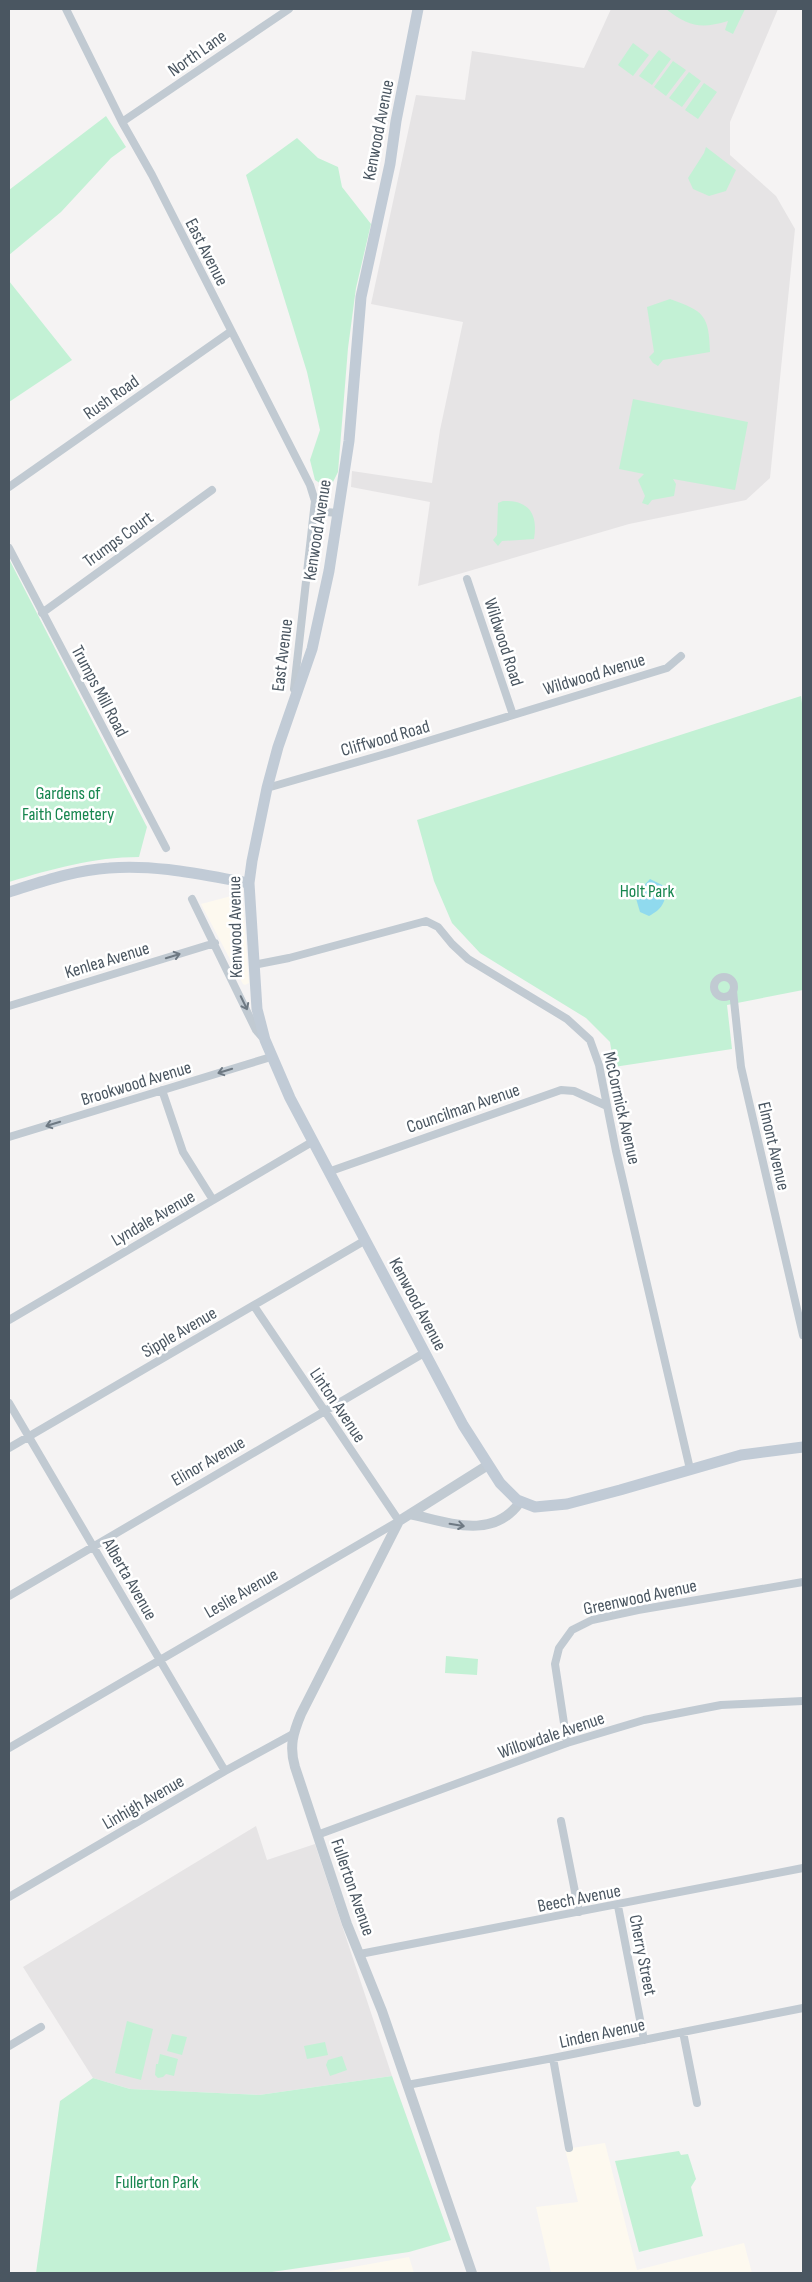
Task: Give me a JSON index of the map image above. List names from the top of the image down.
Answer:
{
  "streets": {
    "main road": ["Kenwood Avenue"],
    "street": [
      "North Lane",
      "East Avenue",
      "Rush Road",
      "Trumps Court",
      "Wildwood Road",
      "Wildwood Avenue",
      "Trumps Mill Road",
      "Cliffwood Road",
      "Kenlea Avenue",
      "Brookwood Avenue",
      "Councilman Avenue",
      "McCormick Avenue",
      "Elmont Avenue",
      "Lyndale Avenue",
      "Sipple Avenue",
      "Linton Avenue",
      "Elinor Avenue",
      "Alberta Avenue",
      "Leslie Avenue",
      "Greenwood Avenue",
      "Willowdale Avenue",
      "Linhigh Avenue",
      "Fullerton Avenue",
      "Beech Avenue",
      "Cherry Street",
      "Linden Avenue"
    ]
  },
  "crossings": [
    ["North Lane", "East Avenue"],
    ["Kenwood Avenue", "East Avenue"],
    ["Kenwood Avenue", "Cliffwood Road"],
    ["Kenwood Avenue", "Brookwood Avenue"],
    ["Kenwood Avenue", "Councilman Avenue"],
    ["Kenwood Avenue", "McCormick Avenue"],
    ["Kenwood Avenue", "Lyndale Avenue"],
    ["Kenwood Avenue", "Sipple Avenue"],
    ["Kenwood Avenue", "Elinor Avenue"],
    ["Kenwood Avenue", "Leslie Avenue"],
    ["East Avenue", "Rush Road"],
    ["Trumps Court", "Trumps Mill Road"],
    ["Wildwood Road", "Wildwood Avenue"],
    ["Wildwood Road", "Cliffwood Road"],
    ["Wildwood Avenue", "Cliffwood Road"],
    ["Councilman Avenue", "McCormick Avenue"],
    ["Sipple Avenue", "Linton Avenue"],
    ["Sipple Avenue", "Alberta Avenue"],
    ["Linton Avenue", "Elinor Avenue"],
    ["Linton Avenue", "Leslie Avenue"],
    ["Linton Avenue", "Fullerton Avenue"],
    ["Elinor Avenue", "Alberta Avenue"],
    ["Alberta Avenue", "Leslie Avenue"],
    ["Alberta Avenue", "Linhigh Avenue"],
    ["Leslie Avenue", "Fullerton Avenue"],
    ["Greenwood Avenue", "Willowdale Avenue"],
    ["Willowdale Avenue", "Fullerton Avenue"],
    ["Linhigh Avenue", "Fullerton Avenue"],
    ["Fullerton Avenue", "Beech Avenue"],
    ["Fullerton Avenue", "Linden Avenue"],
    ["Beech Avenue", "Cherry Street"],
    ["Cherry Street", "Linden Avenue"]
  ],
  "one_way": ["Kenlea Avenue", "Brookwood Avenue"],
  "parks": ["Gardens of Faith Cemetery", "Holt Park", "Fullerton Park"]
}
